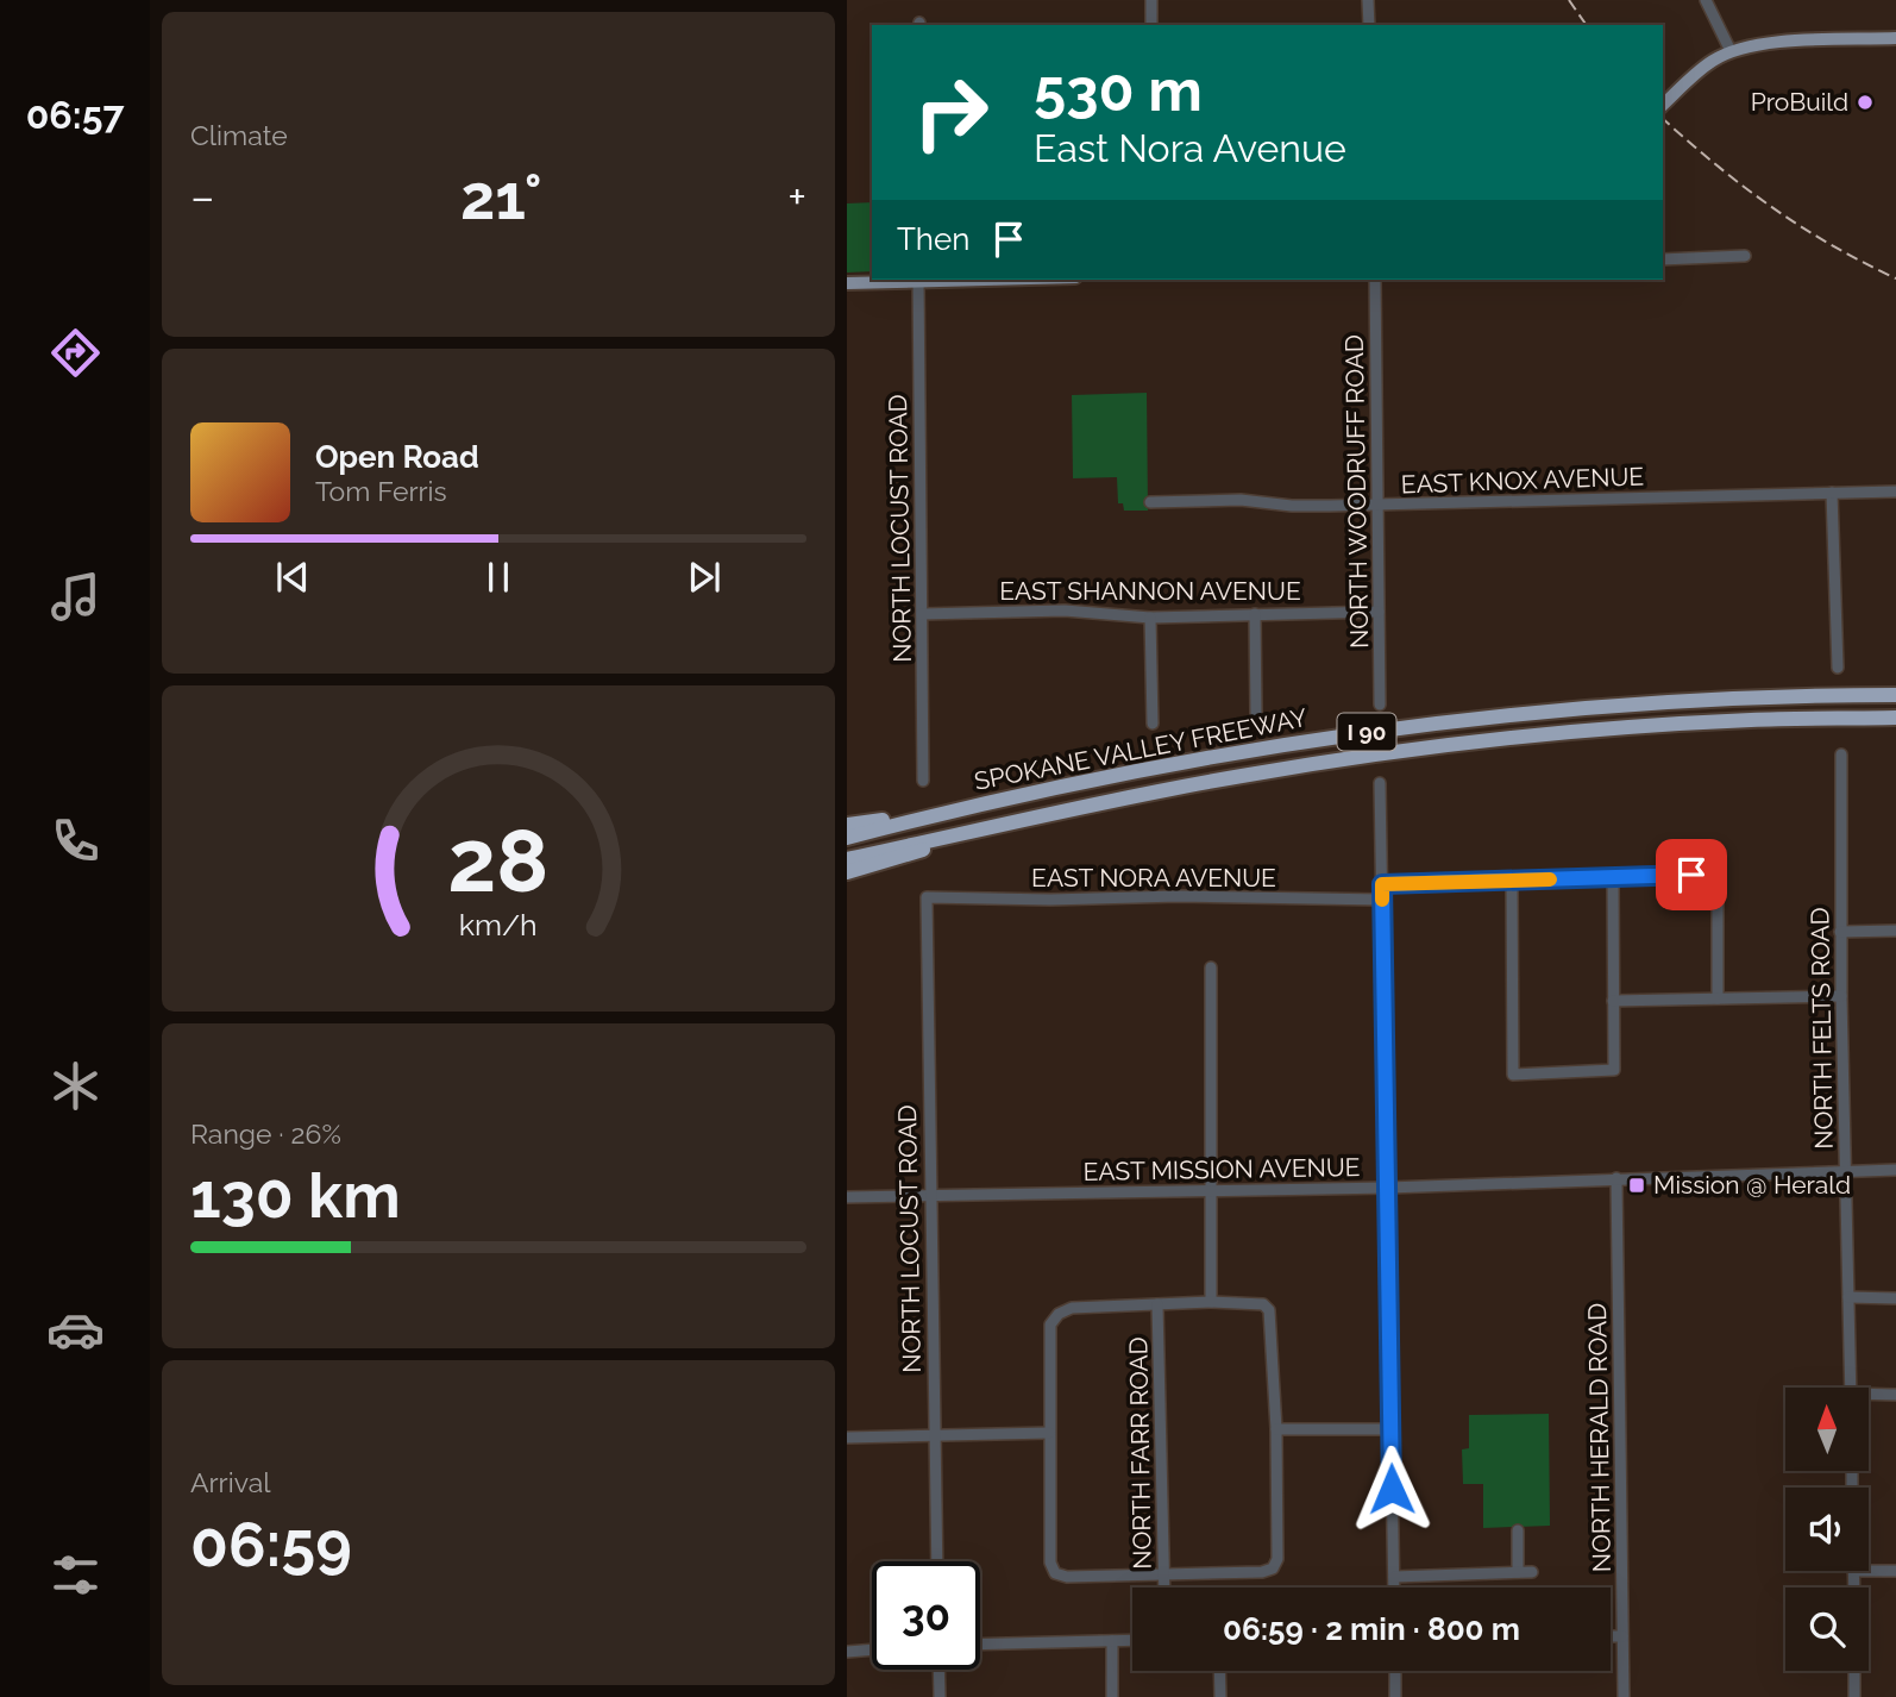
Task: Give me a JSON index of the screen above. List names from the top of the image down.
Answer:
{
  "streets": {
    "highway": ["I 90", "SPOKANE VALLEY FREEWAY"],
    "street": [
      "EAST KNOX AVENUE",
      "NORTH WOODRUFF ROAD",
      "NORTH LOCUST ROAD",
      "EAST SHANNON AVENUE",
      "EAST NORA AVENUE",
      "NORTH FELTS ROAD",
      "EAST MISSION AVENUE",
      "NORTH HERALD ROAD",
      "NORTH FARR ROAD"
    ]
  },
  "crossings": [
    ["EAST KNOX AVENUE", "NORTH WOODRUFF ROAD"],
    ["NORTH WOODRUFF ROAD", "EAST SHANNON AVENUE"],
    ["NORTH LOCUST ROAD", "EAST SHANNON AVENUE"],
    ["NORTH LOCUST ROAD", "EAST NORA AVENUE"],
    ["NORTH LOCUST ROAD", "EAST MISSION AVENUE"],
    ["NORTH FELTS ROAD", "EAST MISSION AVENUE"],
    ["EAST MISSION AVENUE", "NORTH HERALD ROAD"]
  ],
  "places": {
    "other": ["ProBuild"],
    "transit": ["Mission @ Herald"]
  },
  "north": "top",
  "page": {
    "tabs": "06:57",
    "tile": [
      "Climate",
      ["Range · 26%", "130 km"],
      ["Arrival", "06:59"]
    ],
    "turn": ["530 m", "East Nora Avenue"],
    "heat": ["−", "21°", "+"],
    "then": "Then",
    "song": ["Open Road", "Tom Ferris"],
    "limit": "30",
    "trip": "06:59 · 2 min · 800 m",
    "gauge": ["28", "km/h"]
  }
}
